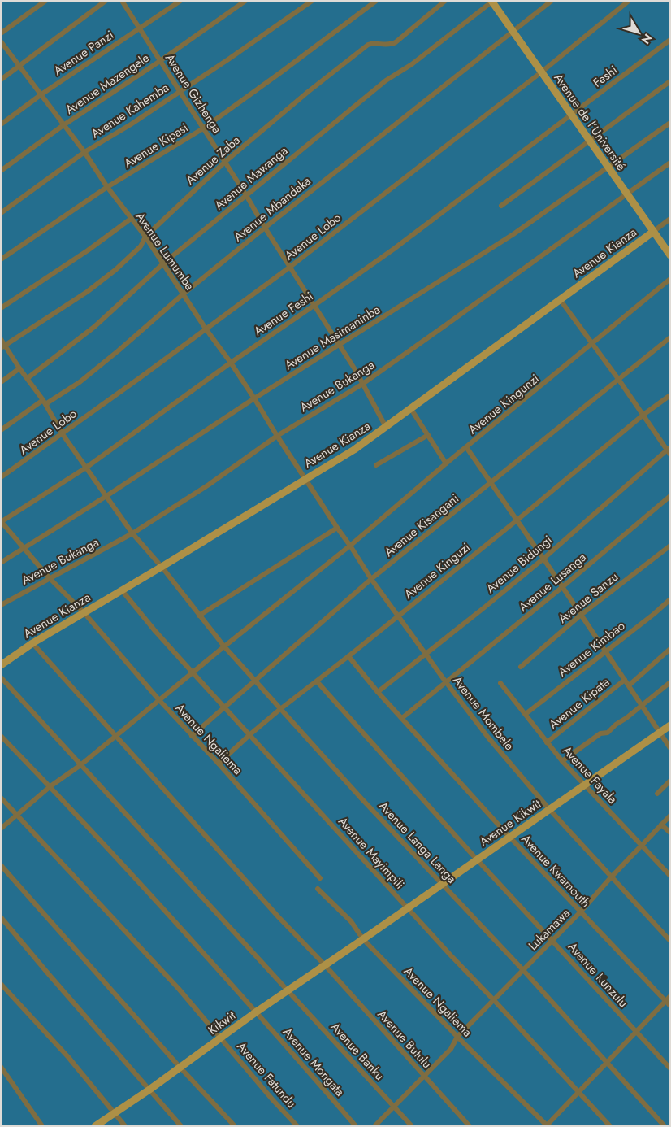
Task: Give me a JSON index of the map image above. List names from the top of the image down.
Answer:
{
  "streets": {
    "main road": [
      "Avenue de l’Université",
      "Avenue Kianza",
      "Avenue Kikwit",
      "Kikwit"
    ],
    "street": [
      "Avenue Panzi",
      "Feshi",
      "Avenue Mazengele",
      "Avenue Gizhenga",
      "Avenue Kahemba",
      "Avenue Kipasi",
      "Avenue Zaba",
      "Avenue Mawanga",
      "Avenue Mbandaka",
      "Avenue Lobo",
      "Avenue Lumumba",
      "Avenue Feshi",
      "Avenue Masimaninba",
      "Avenue Bukanga",
      "Avenue Kingunzi",
      "Avenue Kisangani",
      "Avenue Bidungi",
      "Avenue Kinguzi",
      "Avenue Lusanga",
      "Avenue Sanzu",
      "Avenue Kimbao",
      "Avenue Kipata",
      "Avenue Mombele",
      "Avenue Ngaliema",
      "Avenue Fayala",
      "Avenue Langa Langa",
      "Avenue Mayimpili",
      "Avenue Kwamouth",
      "Lukamawa",
      "Avenue Kunzulu",
      "Avenue Butulu",
      "Avenue Banku",
      "Avenue Mongata",
      "Avenue Fatundu"
    ]
  },
  "crossings": [
    ["Avenue Panzi", "Avenue Gizhenga"],
    ["Avenue Panzi", "Avenue Lumumba"],
    ["Feshi", "Avenue de l’Université"],
    ["Feshi", "Avenue Feshi"],
    ["Avenue Mazengele", "Avenue Gizhenga"],
    ["Avenue Mazengele", "Avenue Lumumba"],
    ["Avenue Gizhenga", "Avenue Kahemba"],
    ["Avenue Gizhenga", "Avenue Kipasi"],
    ["Avenue Gizhenga", "Avenue Zaba"],
    ["Avenue Gizhenga", "Avenue Mawanga"],
    ["Avenue Gizhenga", "Avenue Mbandaka"],
    ["Avenue Gizhenga", "Avenue Lobo"],
    ["Avenue Gizhenga", "Avenue Kianza"],
    ["Avenue Gizhenga", "Avenue Feshi"],
    ["Avenue Gizhenga", "Avenue Masimaninba"],
    ["Avenue Gizhenga", "Avenue Bukanga"],
    ["Avenue Kahemba", "Avenue Lumumba"],
    ["Avenue de l’Université", "Avenue Mawanga"],
    ["Avenue de l’Université", "Avenue Mbandaka"],
    ["Avenue de l’Université", "Avenue Lobo"],
    ["Avenue de l’Université", "Avenue Kianza"],
    ["Avenue de l’Université", "Avenue Feshi"],
    ["Avenue de l’Université", "Avenue Masimaninba"],
    ["Avenue de l’Université", "Avenue Bukanga"],
    ["Avenue Kipasi", "Avenue Lumumba"],
    ["Avenue Zaba", "Avenue Lumumba"],
    ["Avenue Zaba", "Avenue Langa Langa"],
    ["Avenue Mawanga", "Avenue Lumumba"],
    ["Avenue Mawanga", "Avenue Langa Langa"],
    ["Avenue Mbandaka", "Avenue Lumumba"],
    ["Avenue Mbandaka", "Avenue Langa Langa"],
    ["Avenue Lobo", "Avenue Lumumba"],
    ["Avenue Lobo", "Avenue Langa Langa"],
    ["Avenue Lumumba", "Avenue Kianza"],
    ["Avenue Lumumba", "Avenue Feshi"],
    ["Avenue Lumumba", "Avenue Masimaninba"],
    ["Avenue Lumumba", "Avenue Bukanga"],
    ["Avenue Lumumba", "Avenue Mombele"],
    ["Avenue Kianza", "Avenue Mombele"],
    ["Avenue Kianza", "Avenue Ngaliema"],
    ["Avenue Kianza", "Avenue Langa Langa"],
    ["Avenue Kianza", "Avenue Mayimpili"],
    ["Avenue Kianza", "Avenue Butulu"],
    ["Avenue Feshi", "Avenue Ngaliema"],
    ["Avenue Feshi", "Avenue Langa Langa"],
    ["Avenue Masimaninba", "Avenue Ngaliema"],
    ["Avenue Masimaninba", "Avenue Langa Langa"],
    ["Avenue Bukanga", "Avenue Ngaliema"],
    ["Avenue Bukanga", "Avenue Langa Langa"],
    ["Avenue Kingunzi", "Avenue Mombele"],
    ["Avenue Kingunzi", "Avenue Ngaliema"],
    ["Avenue Kingunzi", "Avenue Langa Langa"],
    ["Avenue Kingunzi", "Avenue Mayimpili"],
    ["Avenue Kingunzi", "Avenue Butulu"],
    ["Avenue Kingunzi", "Avenue Banku"],
    ["Avenue Kingunzi", "Avenue Mongata"],
    ["Avenue Kingunzi", "Avenue Fatundu"],
    ["Avenue Kisangani", "Avenue Mombele"],
    ["Avenue Kisangani", "Avenue Ngaliema"],
    ["Avenue Kisangani", "Avenue Langa Langa"],
    ["Avenue Kisangani", "Avenue Mayimpili"],
    ["Avenue Bidungi", "Avenue Mombele"],
    ["Avenue Bidungi", "Avenue Kwamouth"],
    ["Avenue Kinguzi", "Avenue Mombele"],
    ["Avenue Kinguzi", "Avenue Ngaliema"],
    ["Avenue Kinguzi", "Avenue Langa Langa"],
    ["Avenue Kinguzi", "Avenue Mayimpili"],
    ["Avenue Kinguzi", "Avenue Kwamouth"],
    ["Avenue Lusanga", "Avenue Mombele"],
    ["Avenue Lusanga", "Avenue Kwamouth"],
    ["Avenue Kimbao", "Avenue Fayala"],
    ["Avenue Kipata", "Avenue Fayala"],
    ["Avenue Mombele", "Avenue Kikwit"],
    ["Avenue Mombele", "Lukamawa"],
    ["Avenue Ngaliema", "Avenue Kikwit"],
    ["Avenue Ngaliema", "Lukamawa"],
    ["Avenue Ngaliema", "Kikwit"],
    ["Avenue Fayala", "Avenue Kikwit"],
    ["Avenue Fayala", "Lukamawa"],
    ["Avenue Kikwit", "Avenue Langa Langa"],
    ["Avenue Kikwit", "Avenue Mayimpili"],
    ["Avenue Kikwit", "Avenue Kwamouth"],
    ["Avenue Kikwit", "Avenue Kunzulu"],
    ["Avenue Kikwit", "Kikwit"],
    ["Avenue Langa Langa", "Lukamawa"],
    ["Avenue Mayimpili", "Lukamawa"],
    ["Avenue Kwamouth", "Lukamawa"],
    ["Lukamawa", "Avenue Kunzulu"],
    ["Lukamawa", "Avenue Butulu"],
    ["Lukamawa", "Avenue Banku"],
    ["Kikwit", "Avenue Butulu"],
    ["Kikwit", "Avenue Banku"],
    ["Kikwit", "Avenue Mongata"],
    ["Kikwit", "Avenue Fatundu"]
  ],
  "north": "bottom right"
}
